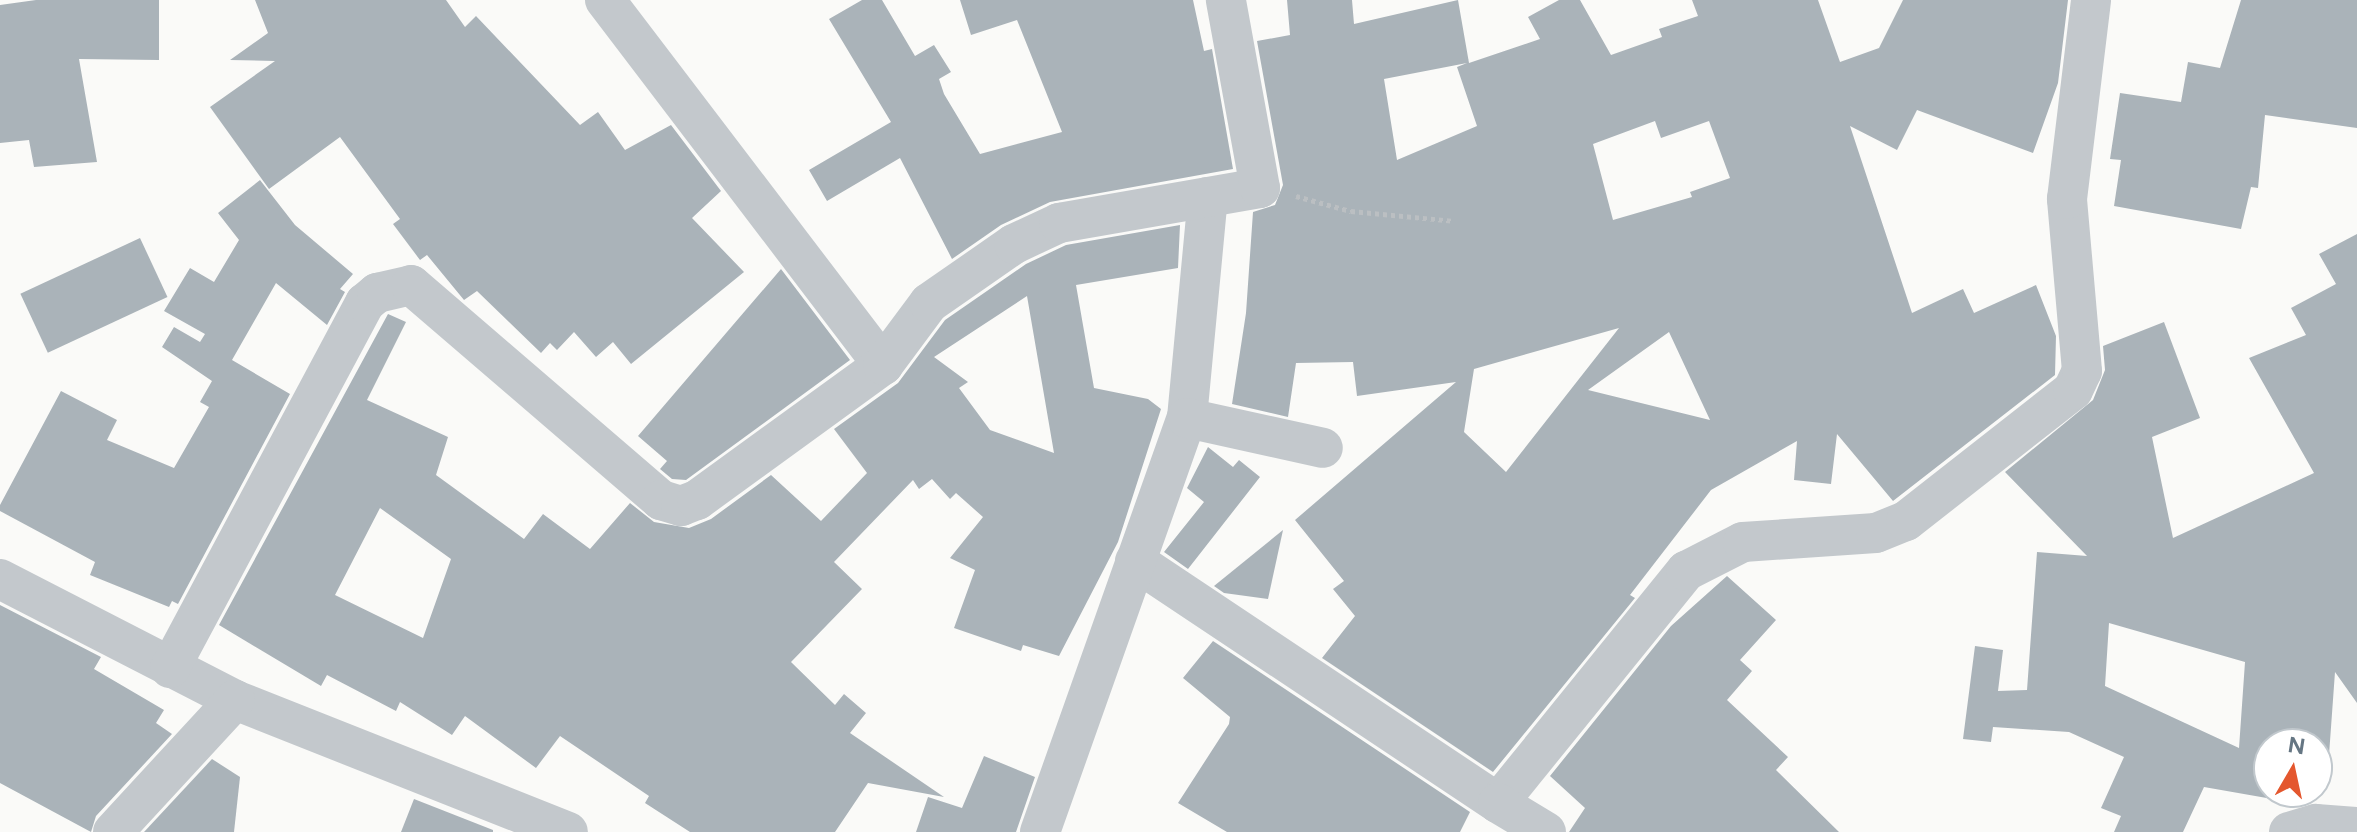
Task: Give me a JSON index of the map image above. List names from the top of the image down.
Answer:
{
  "north": "top"
}
